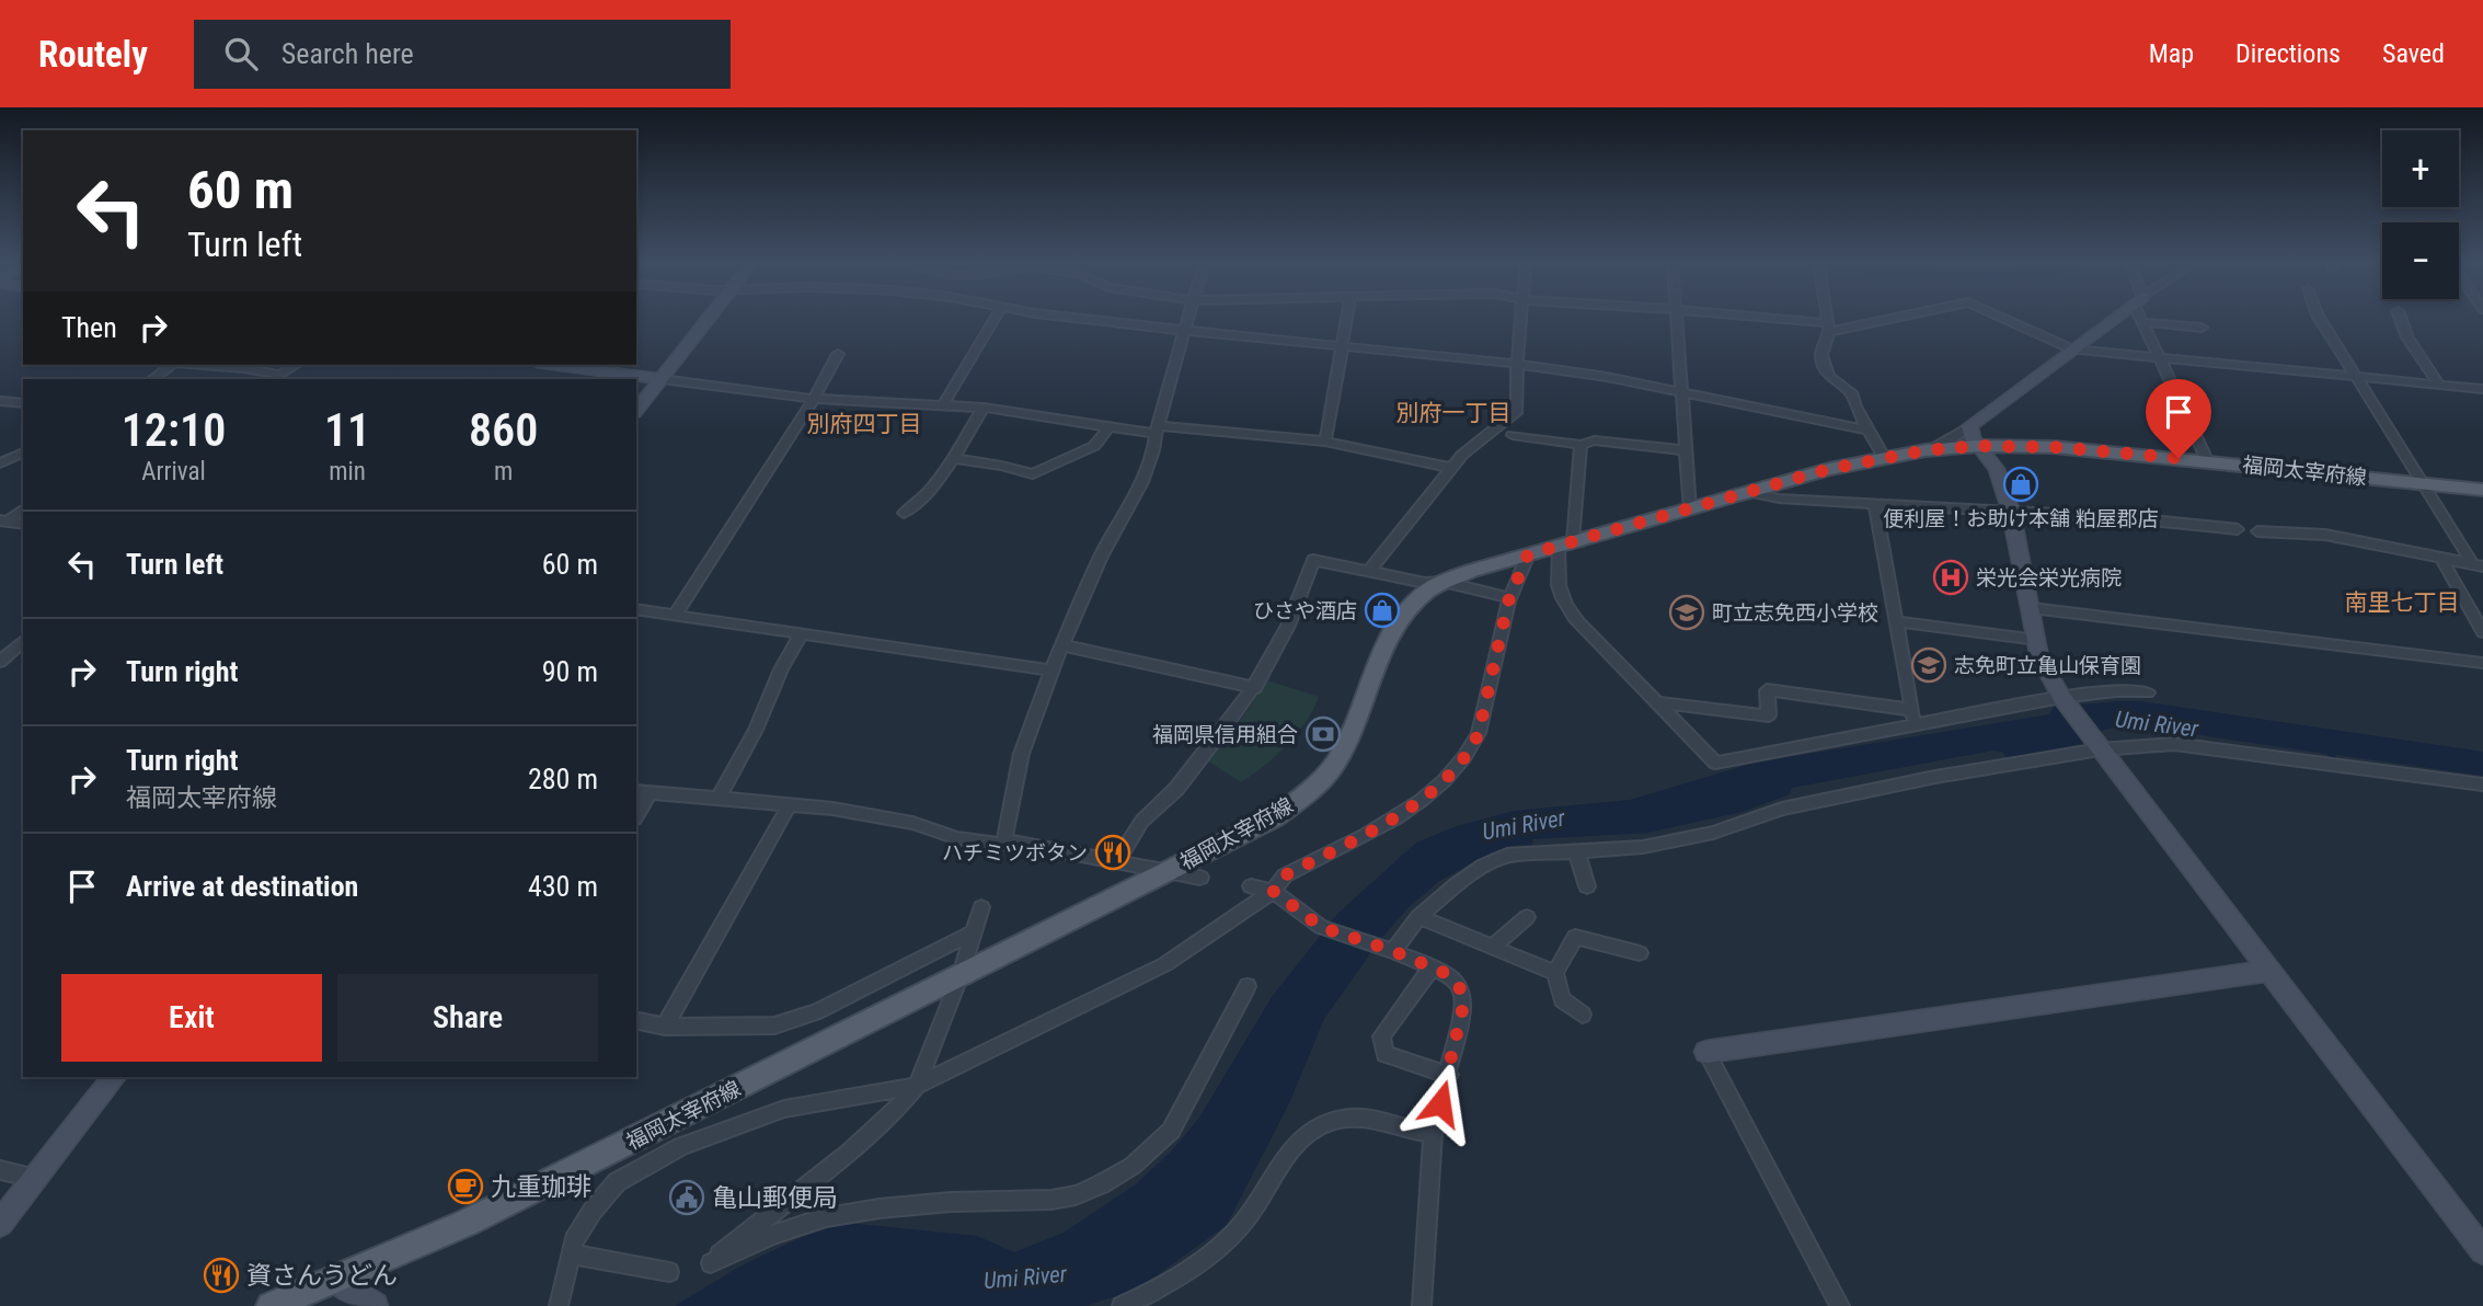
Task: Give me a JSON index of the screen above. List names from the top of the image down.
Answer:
{
  "streets": {
    "main road": ["福岡太宰府線"]
  },
  "districts": ["別府一丁目", "別府四丁目", "南里七丁目"],
  "water": ["Umi River"],
  "places": {
    "shop": ["便利屋！お助け本舗 粕屋郡店", "ひさや酒店"],
    "hospital": ["栄光会栄光病院"],
    "school or university": ["町立志免西小学校", "志免町立亀山保育園"],
    "bank": ["福岡県信用組合"],
    "restaurant": ["ハチミツボタン", "資さんうどん"],
    "cafe": ["九重珈琲"],
    "public building": ["亀山郵便局"]
  },
  "page": {
    "header": "Routely",
    "search": "Search here",
    "nav": ["Map", "Directions", "Saved"],
    "map_buttons": ["+", "−"],
    "turn": ["60 m", "Turn left"],
    "then": "Then",
    "eta": [
      "12:10",
      "Arrival",
      "11",
      "min",
      "860",
      "m"
    ],
    "list": [
      {
        "name": "Turn left",
        "value": "60 m"
      },
      {
        "name": "Turn right",
        "value": "90 m"
      },
      {
        "name": "Turn right",
        "note": "福岡太宰府線",
        "value": "280 m"
      },
      {
        "name": "Arrive at destination",
        "value": "430 m"
      }
    ],
    "buttons": ["Exit", "Share"]
  }
}
